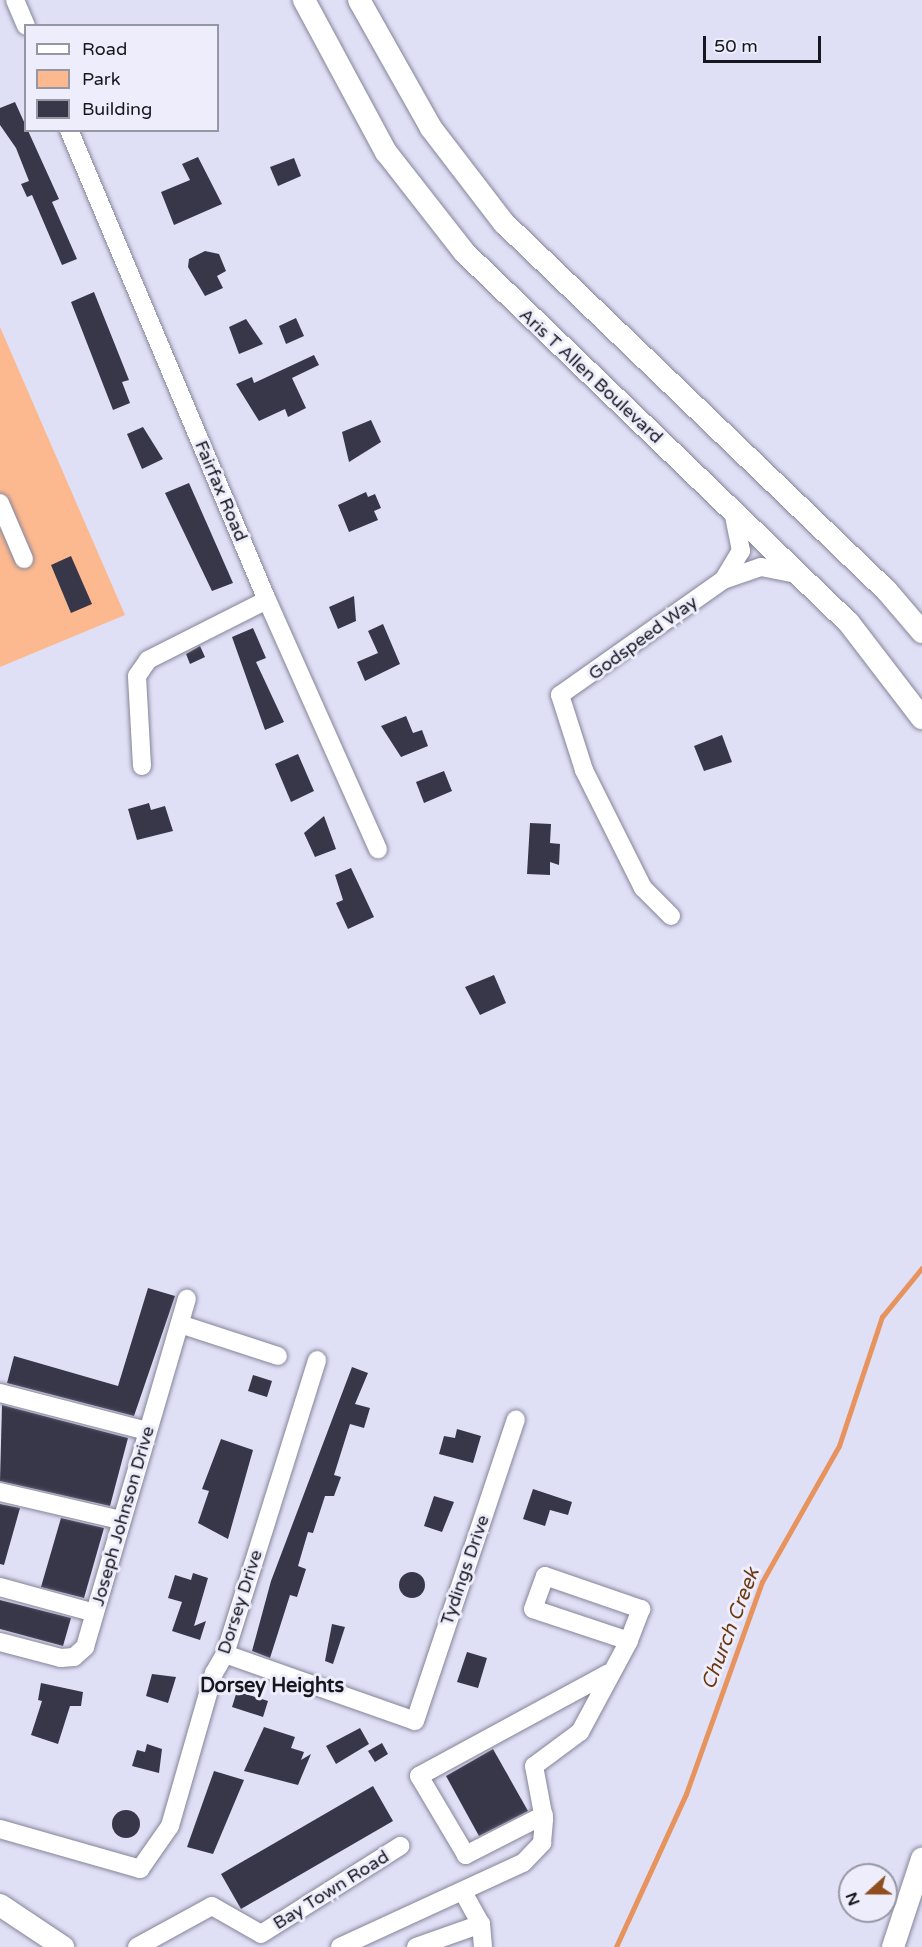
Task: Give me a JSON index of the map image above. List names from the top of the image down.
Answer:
{
  "streets": {
    "main road": ["Aris T Allen Boulevard"],
    "street": [
      "Fairfax Road",
      "Godspeed Way",
      "Joseph Johnson Drive",
      "Tydings Drive",
      "Dorsey Drive",
      "Bay Town Road"
    ]
  },
  "crossings": [
    ["Aris T Allen Boulevard", "Godspeed Way"],
    ["Tydings Drive", "Dorsey Drive"]
  ],
  "districts": ["Dorsey Heights"],
  "water": ["Church Creek"],
  "legend": ["Road", "Park", "Building"],
  "scale_bar": "50 m",
  "north": "left"
}
